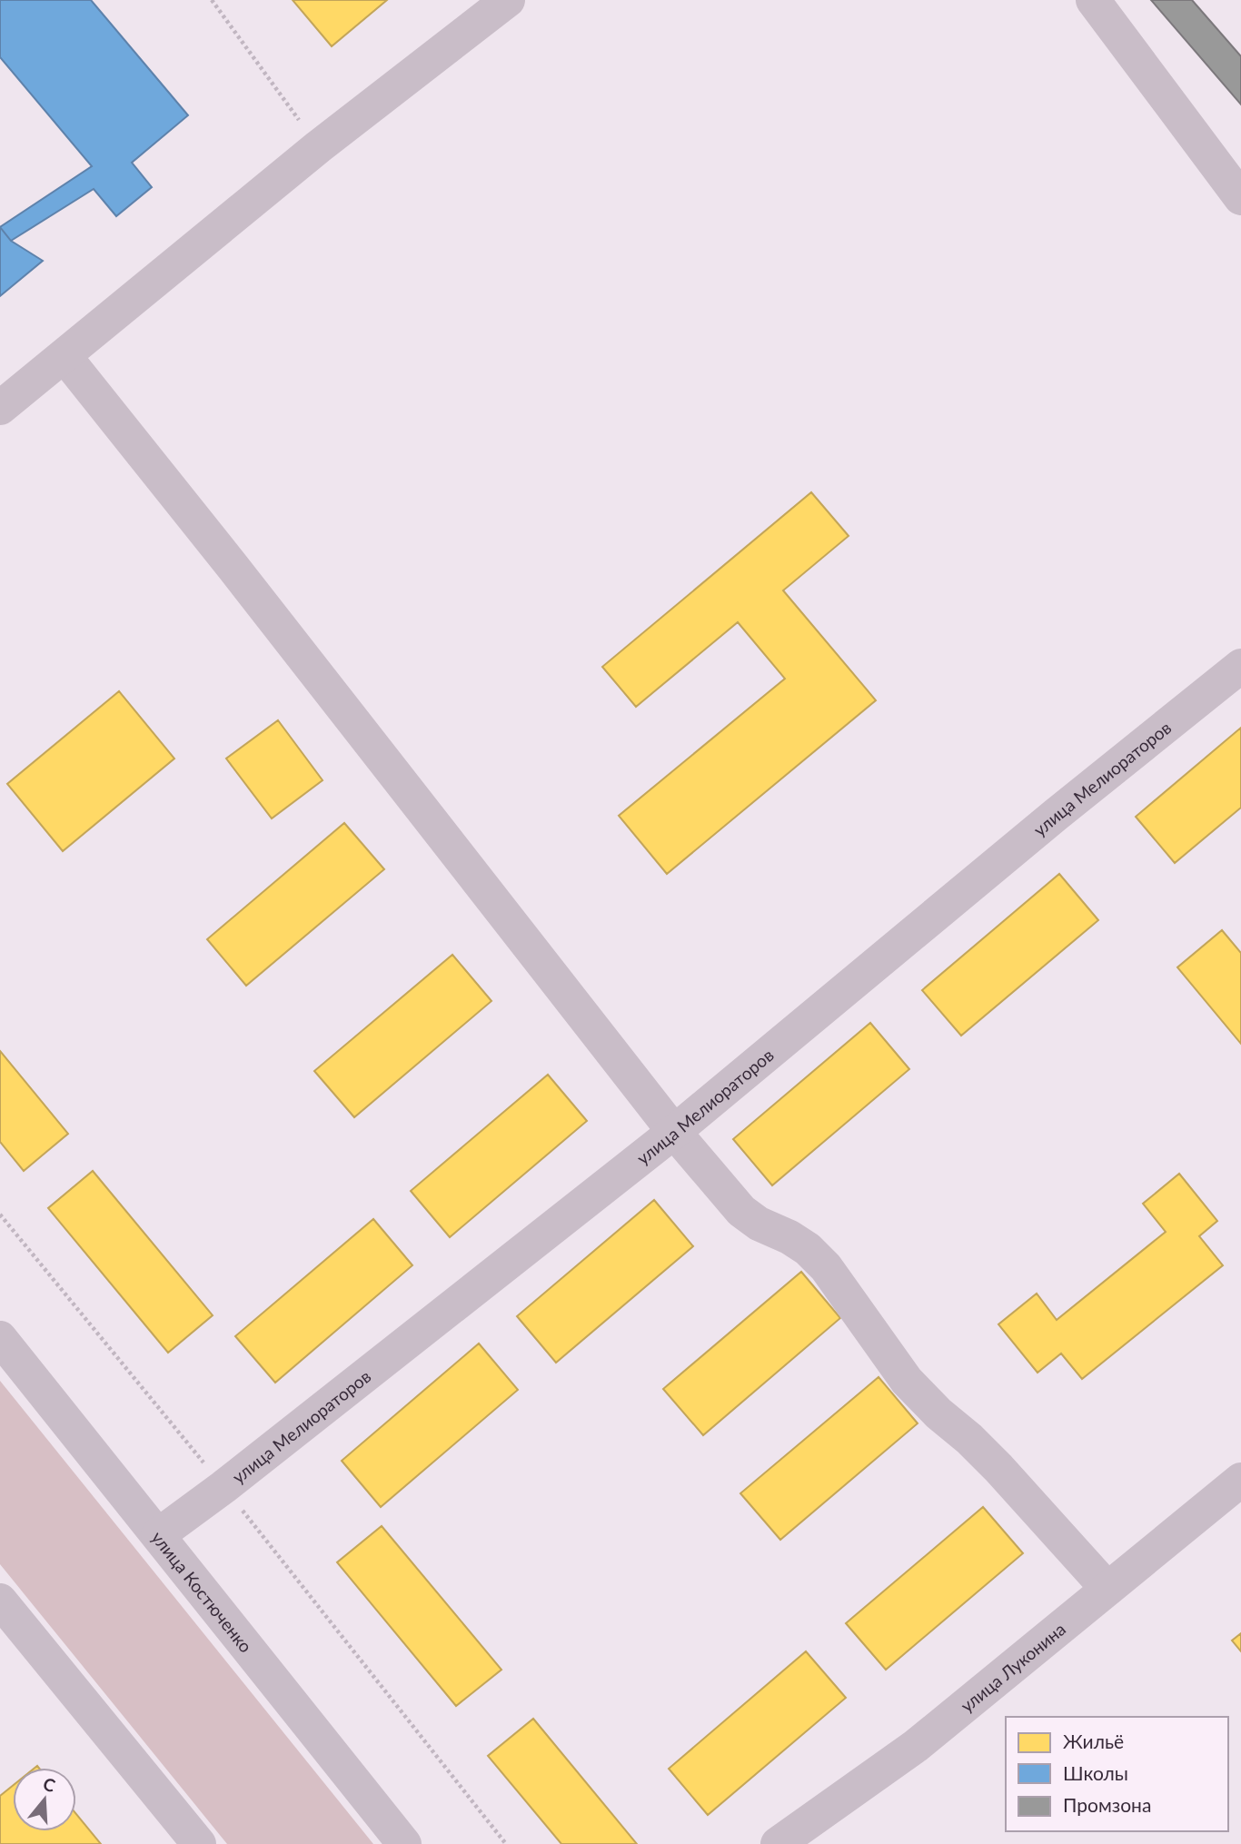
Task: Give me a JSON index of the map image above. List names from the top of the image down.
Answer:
{
  "streets": {
    "street": ["улица Мелиораторов", "улица Костюченко", "улица Луконина"]
  },
  "crossings": [
    ["улица Мелиораторов", "улица Костюченко"]
  ],
  "legend": ["Жильё", "Школы", "Промзона"],
  "north": "top"
}
